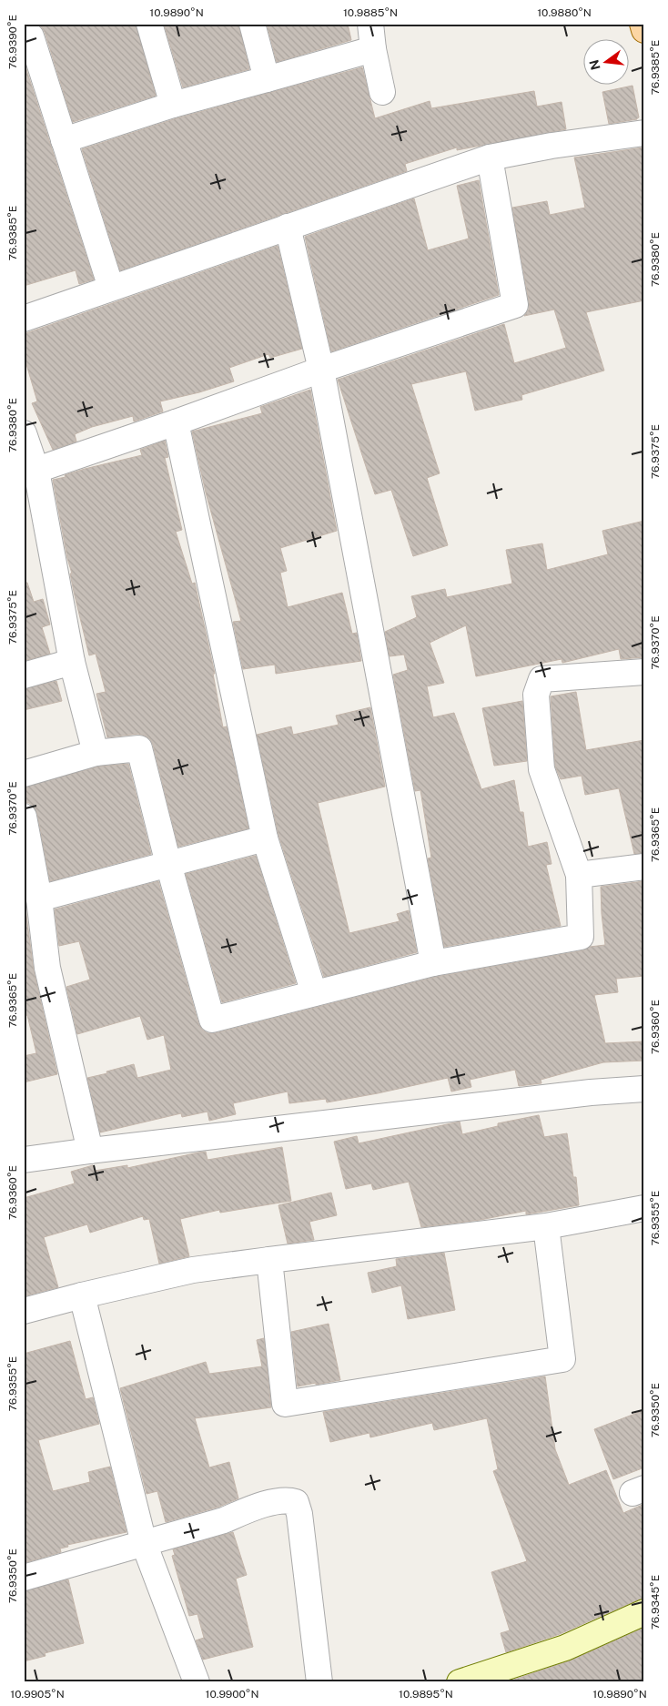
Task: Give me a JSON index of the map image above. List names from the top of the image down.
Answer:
{
  "north": "left",
  "coordinates": [
    "10.9890°N",
    "10.9885°N",
    "10.9880°N",
    "76.9390°E",
    "76.9385°E",
    "76.9380°E",
    "76.9375°E",
    "76.9370°E",
    "76.9365°E",
    "76.9360°E",
    "76.9355°E",
    "76.9350°E",
    "76.9345°E",
    "10.9905°N",
    "10.9900°N",
    "10.9895°N"
  ]
}
